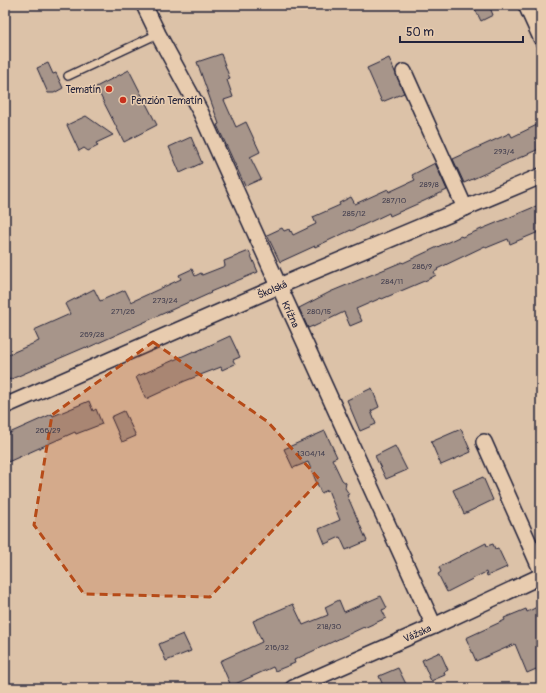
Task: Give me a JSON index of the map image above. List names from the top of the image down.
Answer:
{
  "streets": {
    "street": ["Školská", "Krížna", "Vážska"]
  },
  "crossings": [
    ["Školská", "Krížna"],
    ["Krížna", "Vážska"]
  ],
  "places": ["Tematín", "Penzión Tematín"],
  "house_numbers": [
    "293/4",
    "289/8",
    "287/10",
    "285/12",
    "286/9",
    "284/11",
    "273/24",
    "271/26",
    "280/15",
    "269/28",
    "266/29",
    "1304/14",
    "218/30",
    "216/32"
  ],
  "scale_bar": "50 m"
}
